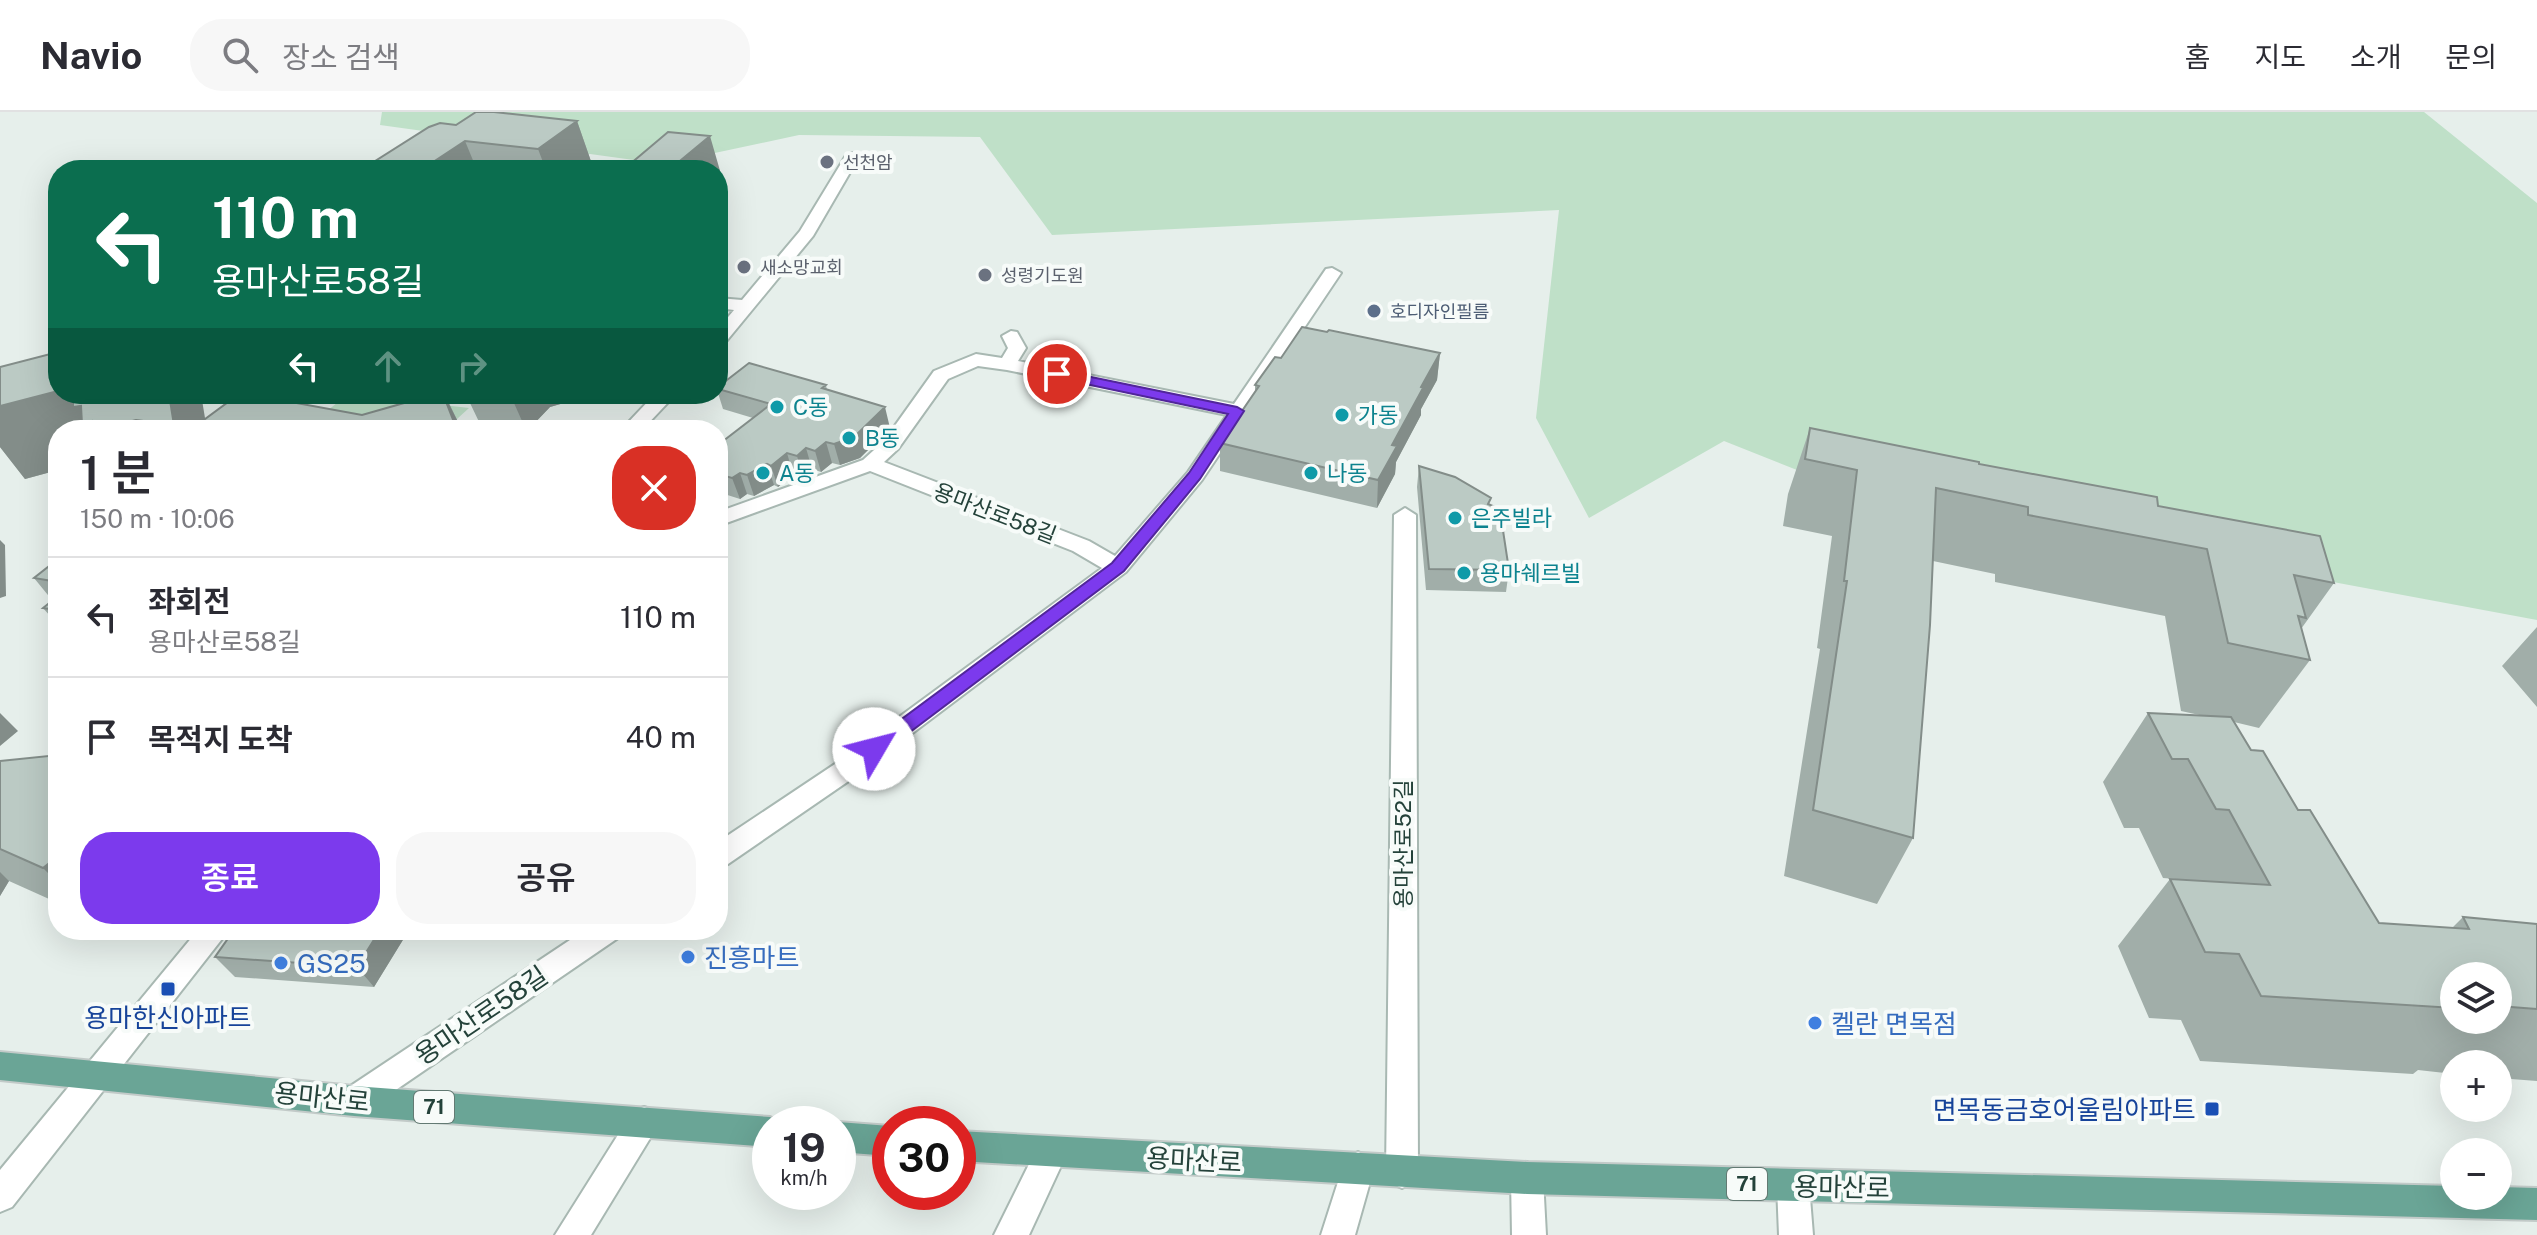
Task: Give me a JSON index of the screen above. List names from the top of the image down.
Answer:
{
  "streets": {
    "main road": ["용마산로", "71"],
    "street": ["용마산로58길", "용마산로52길"]
  },
  "crossings": [
    ["용마산로58길", "용마산로"],
    ["용마산로52길", "용마산로"]
  ],
  "places": {
    "other": [
      "선천암",
      "새소망교회",
      "성령기도원",
      "호디자인필름",
      "C동",
      "가동",
      "B동",
      "A동",
      "나동",
      "은주빌라",
      "용마쉐르빌",
      "진흥마트",
      "GS25",
      "켈란 면목점"
    ],
    "transit": ["용마한신아파트", "면목동금호어울림아파트"]
  },
  "page": {
    "header": "Navio",
    "search": "장소 검색",
    "nav": [
      "홈",
      "지도",
      "소개",
      "문의"
    ],
    "turn": ["110 m", "용마산로58길"],
    "heading": ["1 분", "150 m · 10:06"],
    "list": [
      {
        "name": "좌회전",
        "note": "용마산로58길",
        "value": "110 m"
      },
      {
        "name": "목적지 도착",
        "value": "40 m"
      }
    ],
    "buttons": ["종료", "공유"],
    "map_buttons": ["+", "−"],
    "speed": "19 km/h",
    "limit": "30"
  }
}
